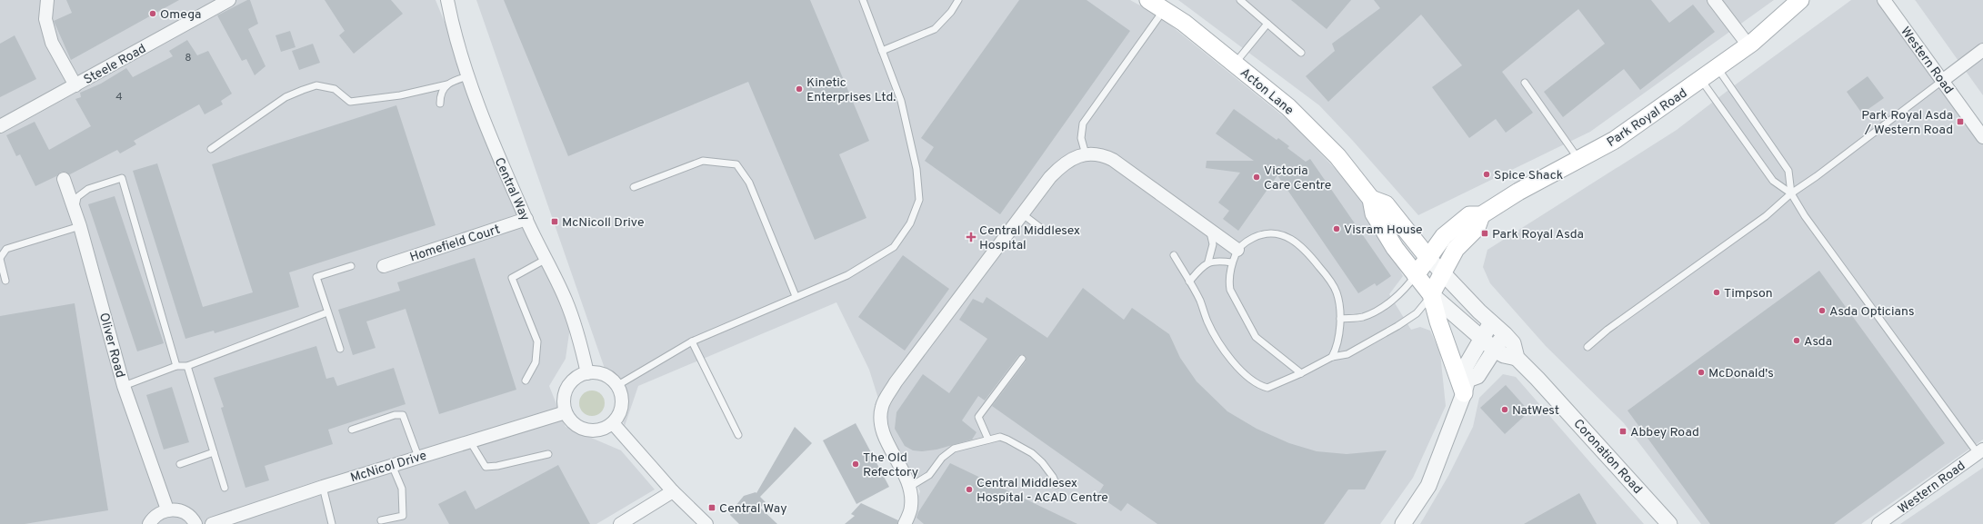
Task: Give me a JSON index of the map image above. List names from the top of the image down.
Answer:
{
  "streets": {
    "main road": ["Acton Lane", "Park Royal Road"],
    "street": [
      "Western Road",
      "Steele Road",
      "Central Way",
      "Homefield Court",
      "Oliver Road",
      "Coronation Road",
      "McNicol Drive"
    ]
  },
  "crossings": [
    ["Acton Lane", "Park Royal Road"],
    ["Acton Lane", "Coronation Road"],
    ["Central Way", "Homefield Court"],
    ["Central Way", "McNicol Drive"]
  ],
  "places": {
    "other": [
      "Omega",
      "Kinetic Enterprises Ltd.",
      "Spice Shack",
      "Victoria Care Centre",
      "Visram House",
      "Timpson",
      "Asda Opticians",
      "Asda",
      "McDonald's",
      "NatWest",
      "The Old Refectory",
      "Central Middlesex Hospital - ACAD Centre"
    ],
    "transit": [
      "Park Royal Asda / Western Road",
      "McNicoll Drive",
      "Park Royal Asda",
      "Abbey Road",
      "Central Way"
    ],
    "health": ["Central Middlesex Hospital"]
  },
  "house_numbers": ["8", "4"]
}
